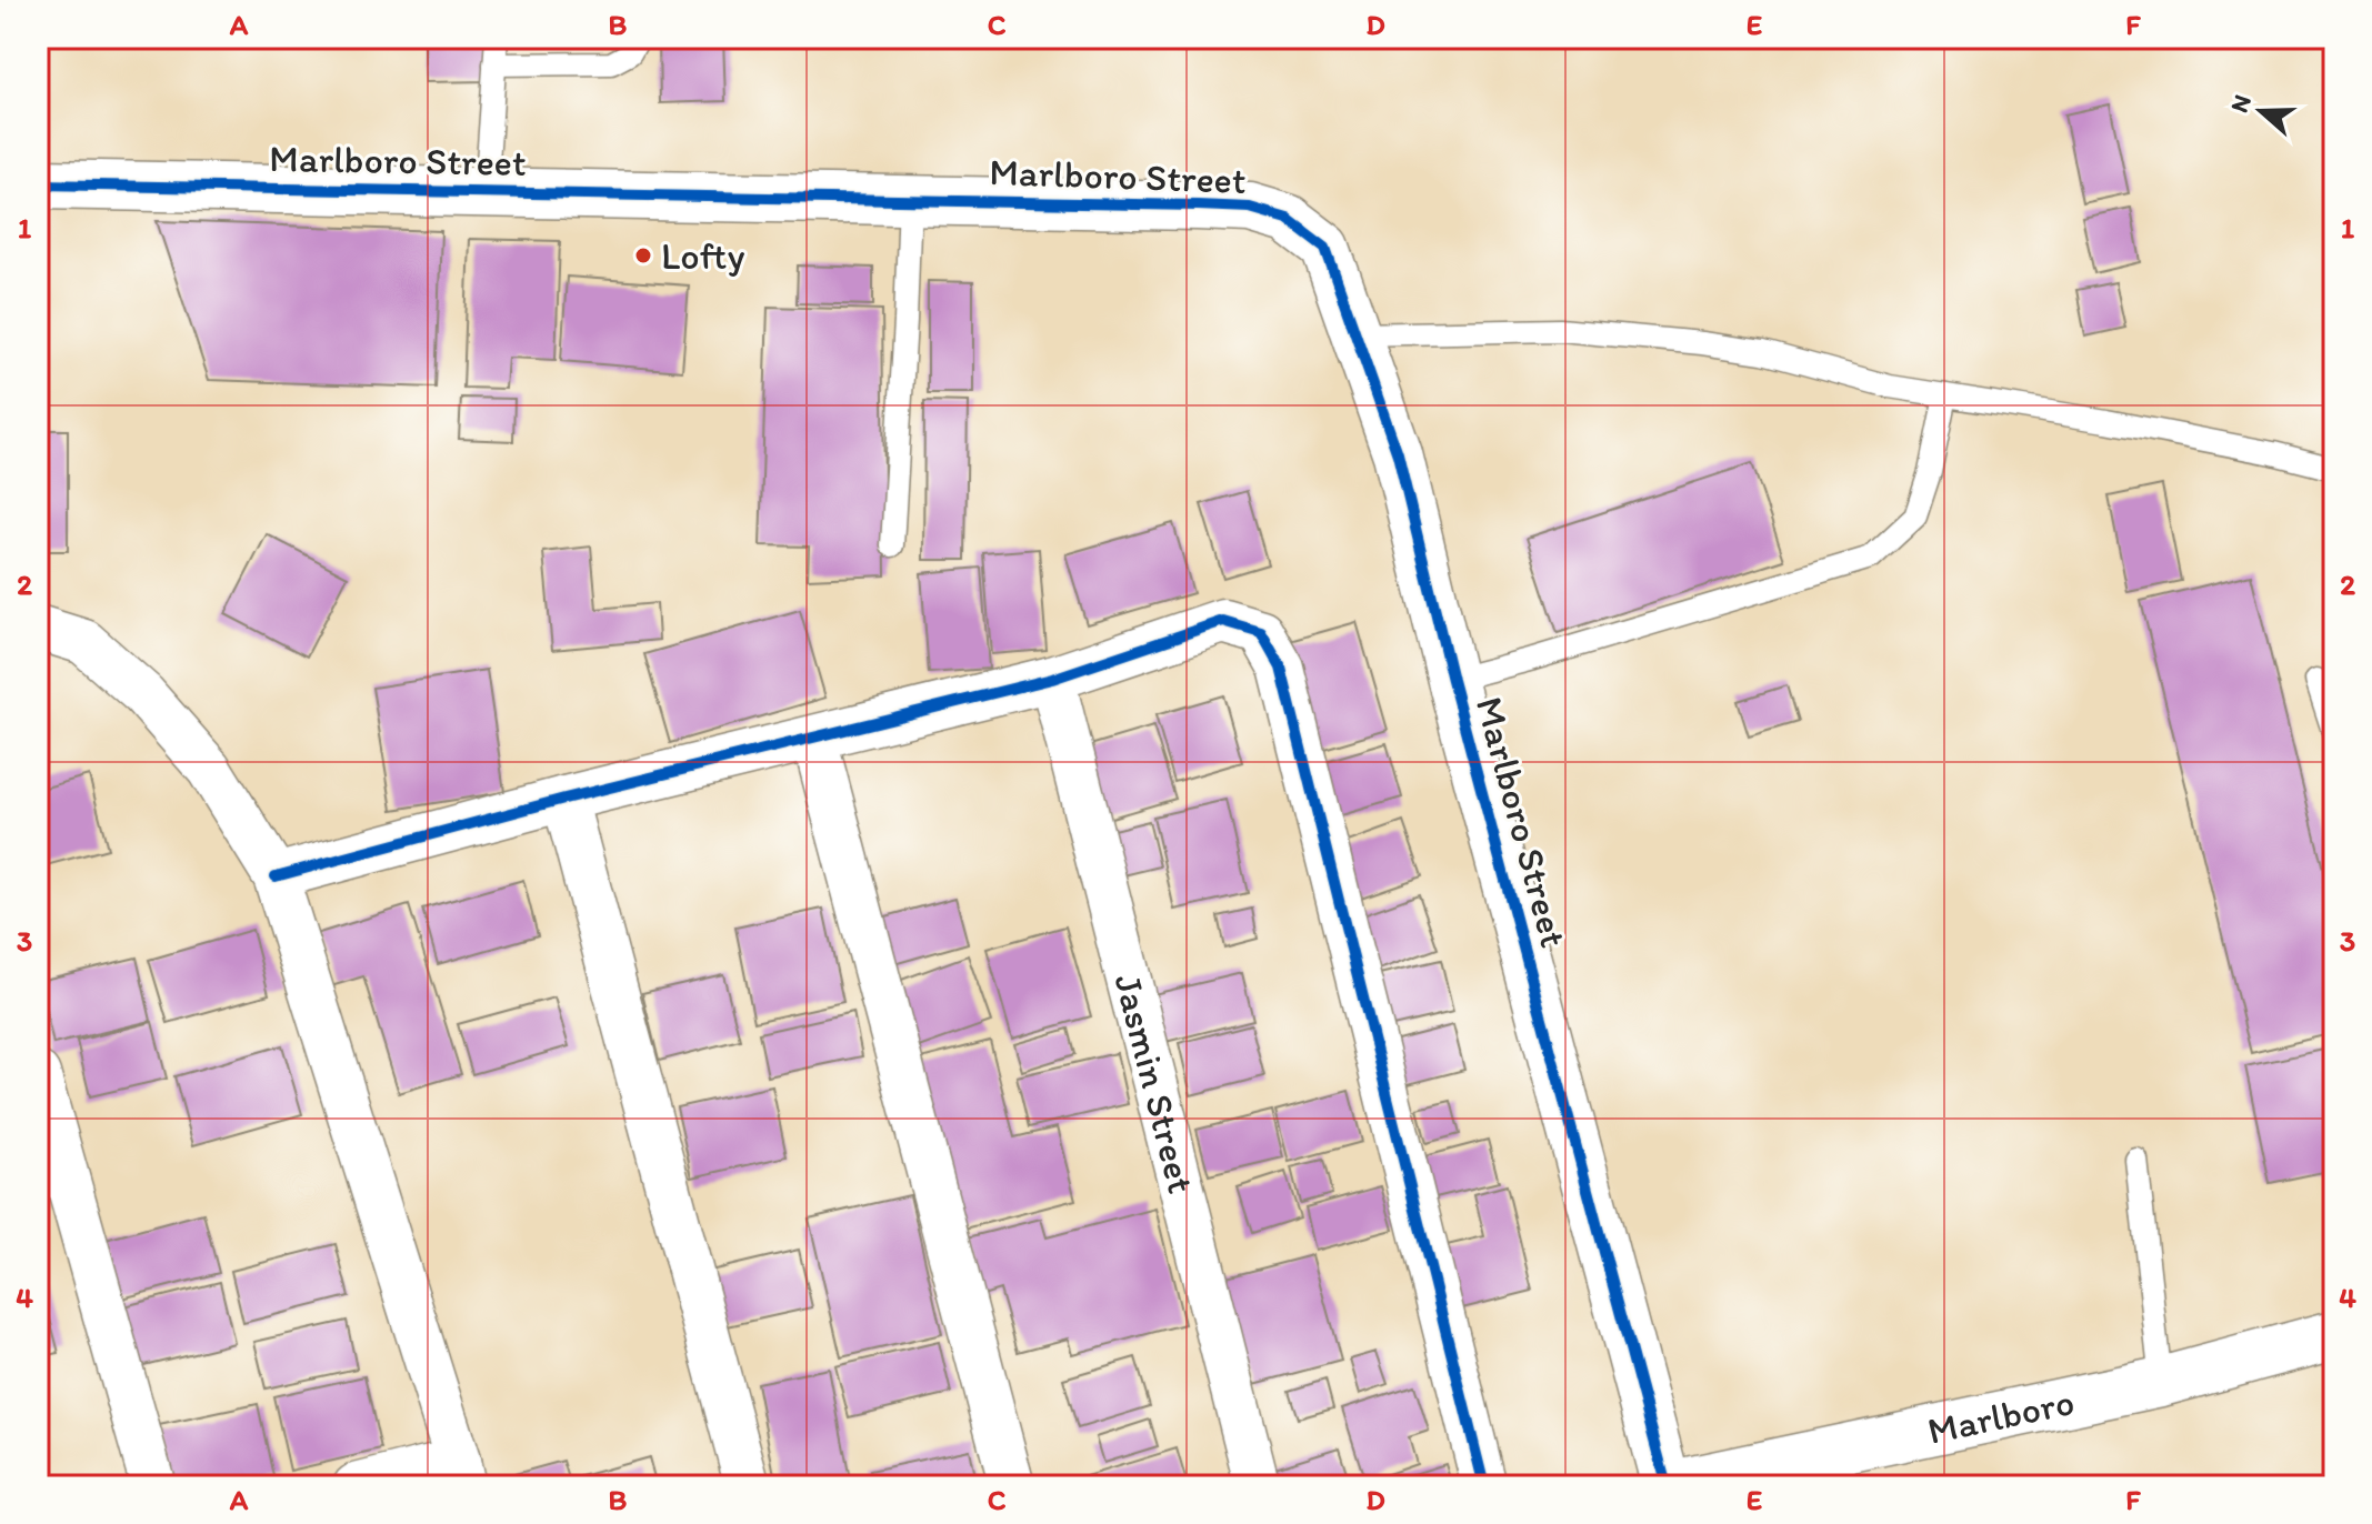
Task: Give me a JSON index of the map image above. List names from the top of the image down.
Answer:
{
  "streets": {
    "street": ["Marlboro Street", "Jasmin Street", "Marlboro"]
  },
  "crossings": [
    ["Marlboro Street", "Marlboro"]
  ],
  "places": ["Lofty"],
  "north": "left",
  "grid": {
    "columns": [
      "A",
      "B",
      "C",
      "D",
      "E",
      "F"
    ],
    "rows": [
      "1",
      "2",
      "3",
      "4"
    ]
  }
}
